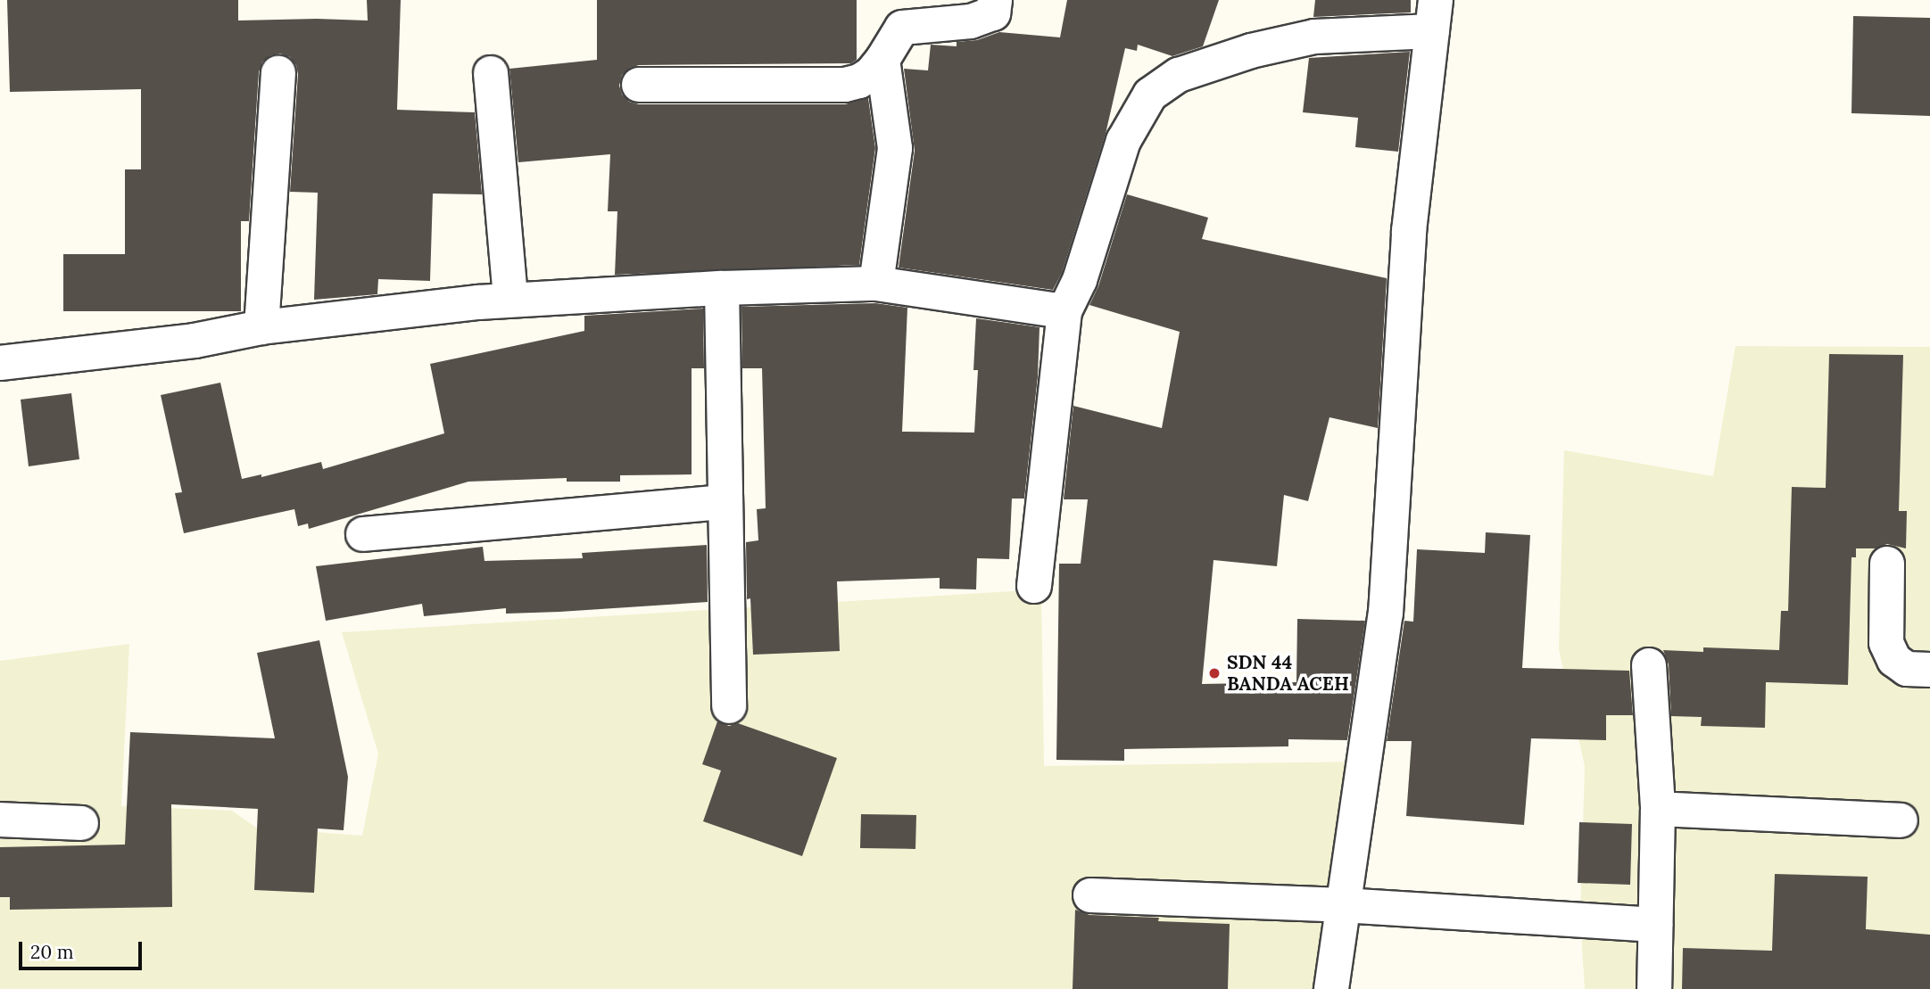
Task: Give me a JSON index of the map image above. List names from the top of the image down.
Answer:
{
  "places": ["SDN 44 BANDA ACEH"],
  "scale_bar": "20 m"
}
